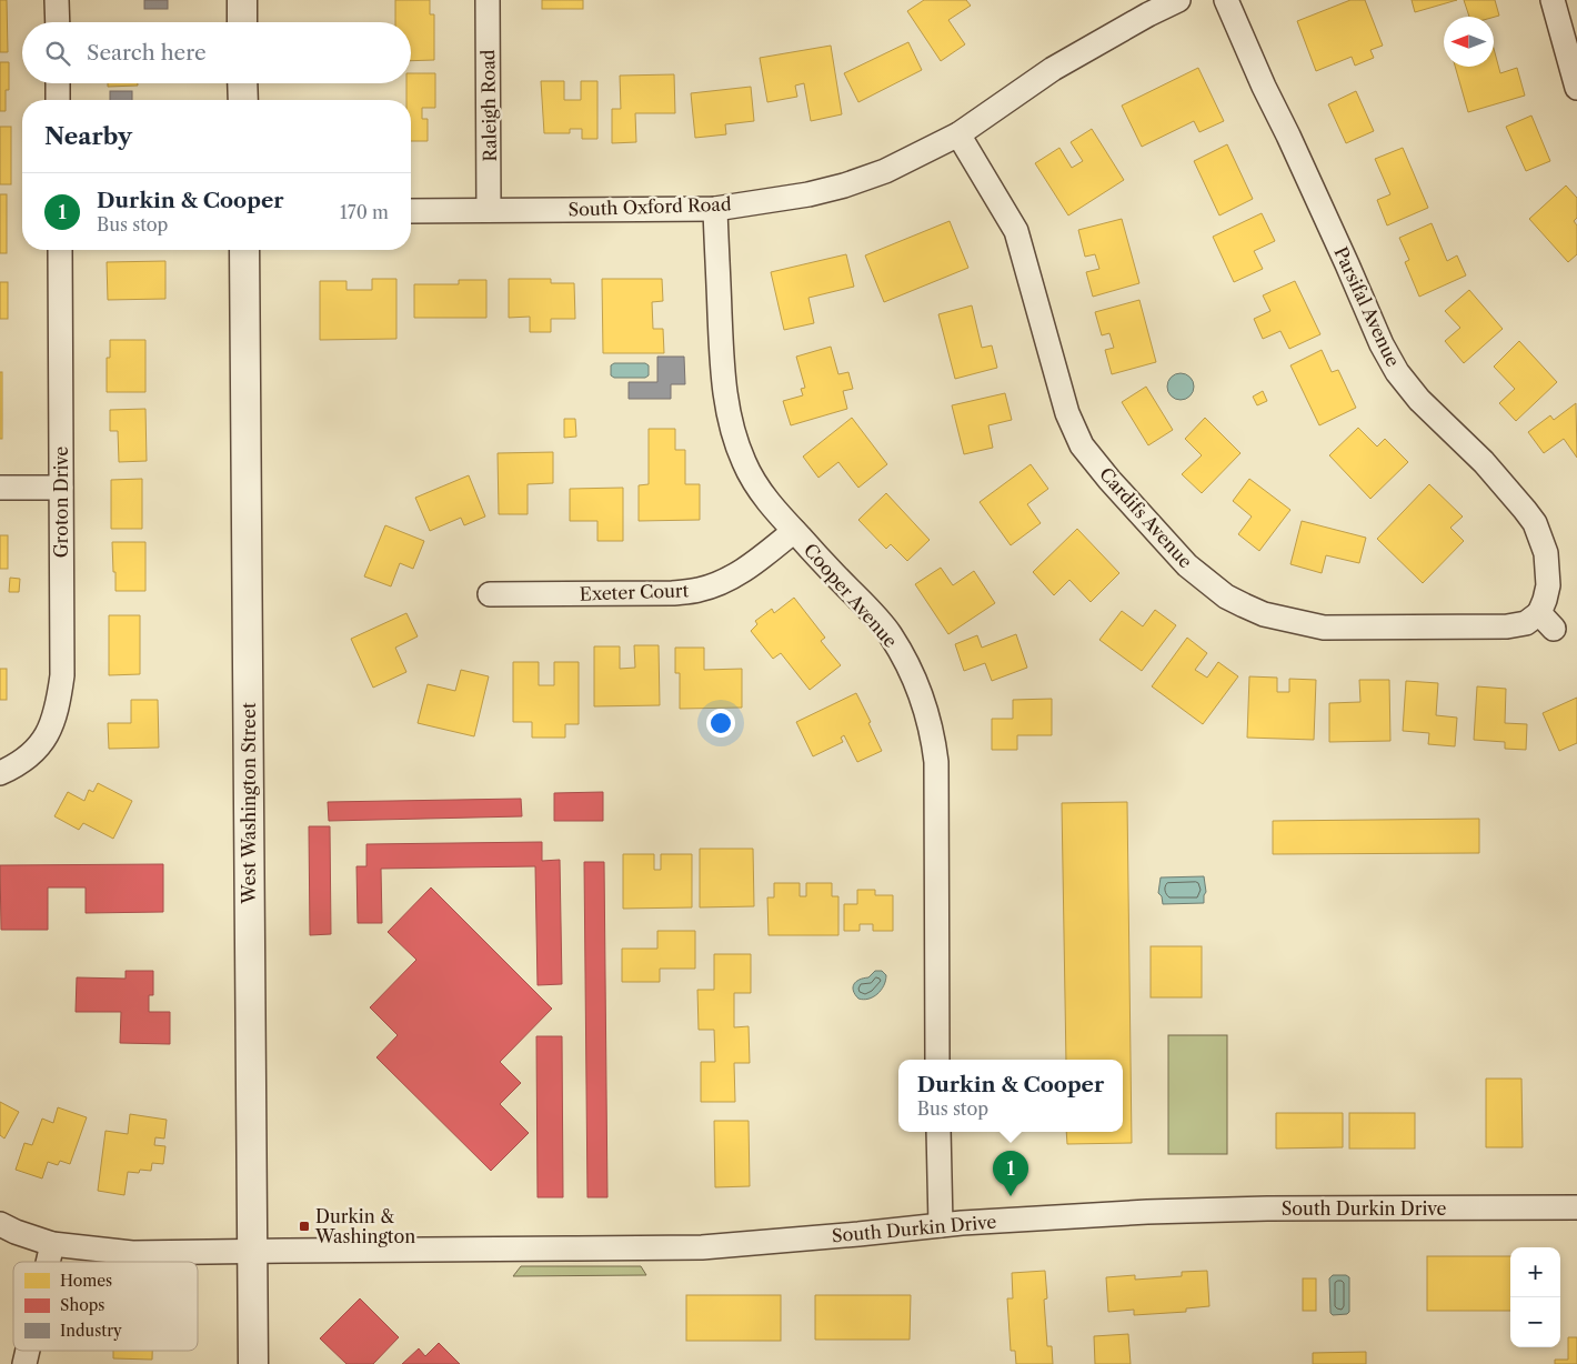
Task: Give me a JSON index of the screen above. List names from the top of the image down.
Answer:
{
  "streets": {
    "street": [
      "Raleigh Road",
      "South Oxford Road",
      "Parsifal Avenue",
      "Groton Drive",
      "Cardifs Avenue",
      "Exeter Court",
      "Cooper Avenue",
      "West Washington Street",
      "South Durkin Drive"
    ]
  },
  "crossings": [
    ["Raleigh Road", "South Oxford Road"],
    ["South Oxford Road", "Cardifs Avenue"],
    ["South Oxford Road", "Cooper Avenue"],
    ["Parsifal Avenue", "Cardifs Avenue"],
    ["Exeter Court", "Cooper Avenue"],
    ["West Washington Street", "South Durkin Drive"]
  ],
  "places": {
    "transit": ["Durkin & Washington"]
  },
  "legend": ["Homes", "Shops", "Industry"],
  "north": "left",
  "page": {
    "search": "Search here",
    "heading": "Nearby",
    "list": [
      {
        "mark": "1",
        "name": "Durkin & Cooper",
        "note": "Bus stop",
        "value": "170 m"
      }
    ],
    "popup": ["Durkin & Cooper", "Bus stop"],
    "pins": "1",
    "map_buttons": ["+", "−"]
  }
}
